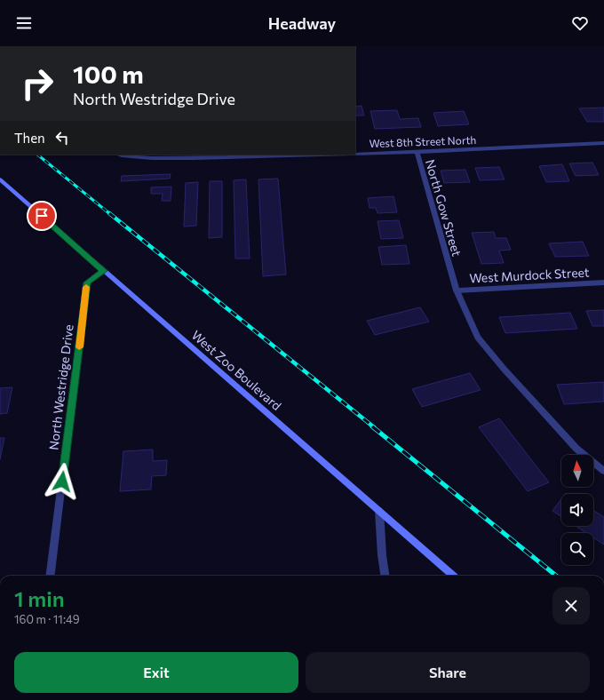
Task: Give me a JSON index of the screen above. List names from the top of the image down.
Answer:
{
  "streets": {
    "main road": ["West Zoo Boulevard"],
    "street": [
      "West 8th Street North",
      "North Gow Street",
      "West Murdock Street",
      "North Westridge Drive"
    ]
  },
  "crossings": [
    ["West 8th Street North", "North Gow Street"],
    ["North Gow Street", "West Murdock Street"],
    ["West Zoo Boulevard", "North Westridge Drive"]
  ],
  "north": "top",
  "page": {
    "header": "Headway",
    "turn": ["100 m", "North Westridge Drive"],
    "then": "Then",
    "heading": ["1 min", "160 m · 11:49"],
    "buttons": ["Exit", "Share"]
  }
}
